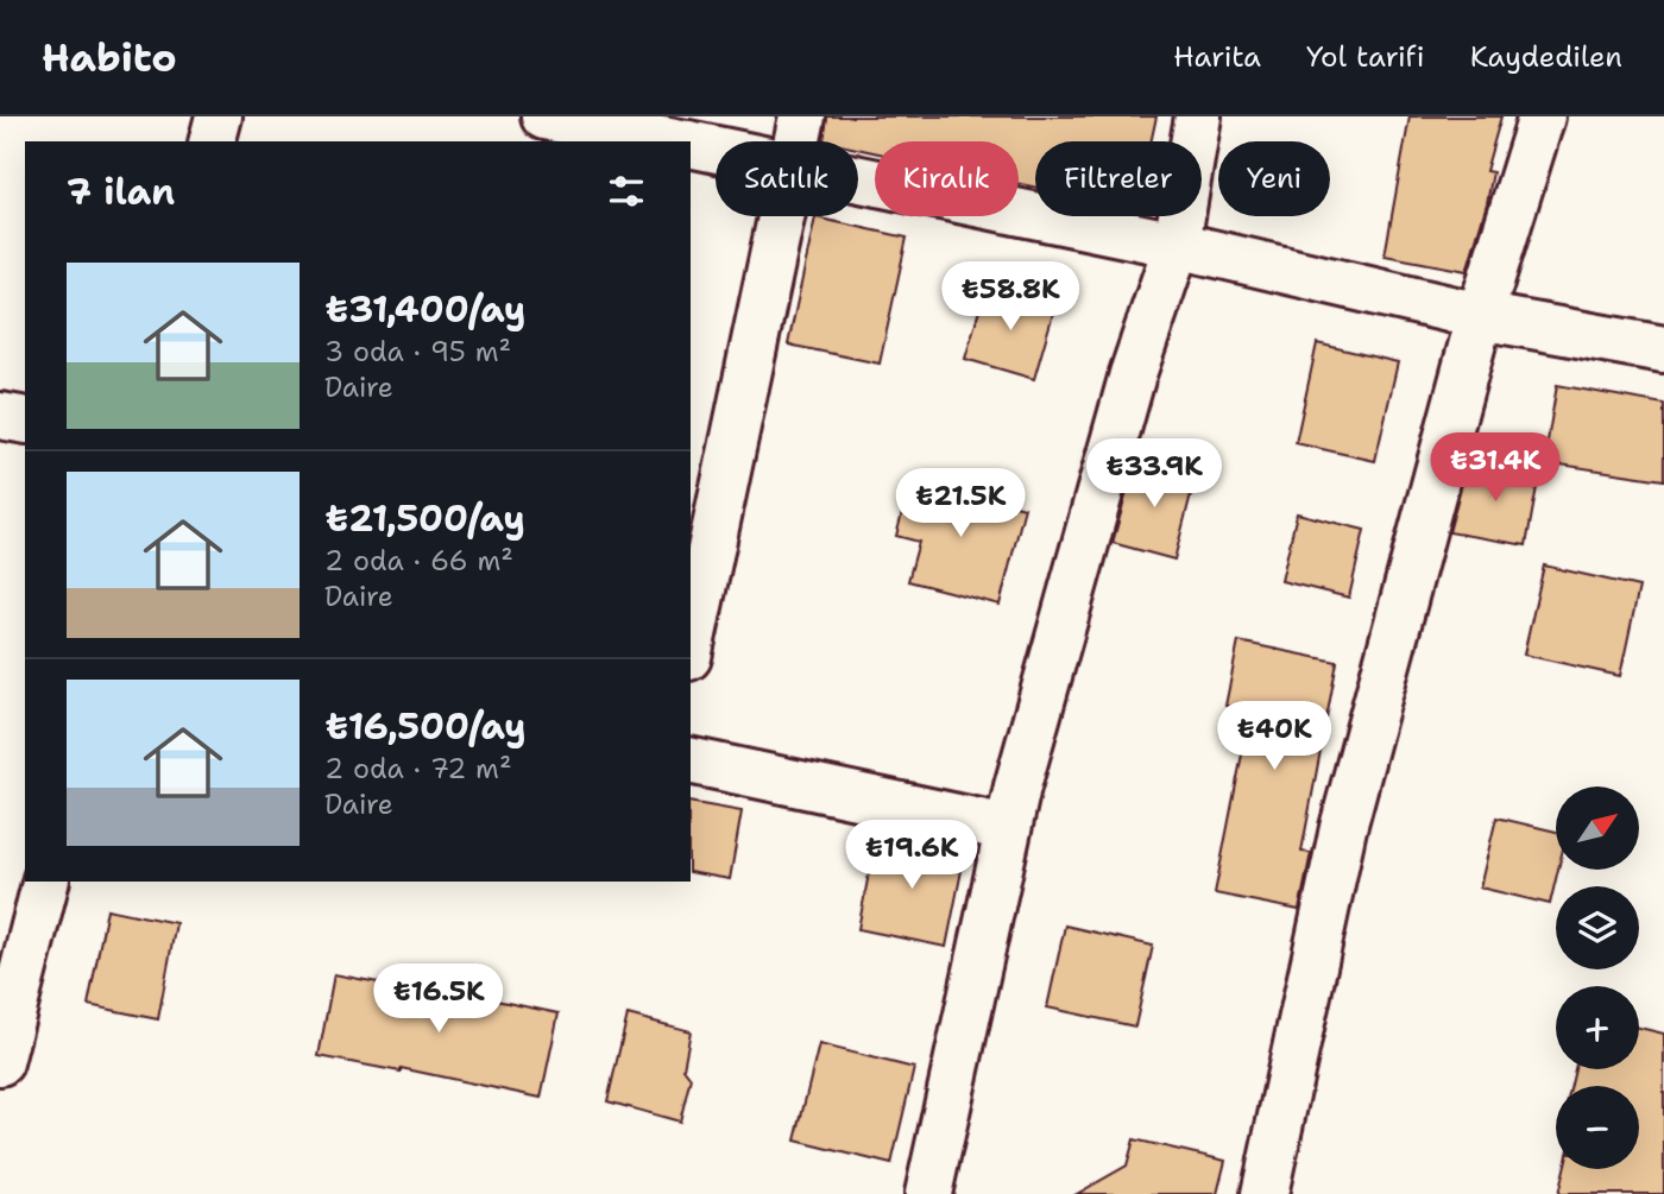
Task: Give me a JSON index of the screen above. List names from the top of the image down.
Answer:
{
  "north": "top right",
  "page": {
    "header": "Habito",
    "nav": ["Harita", "Yol tarifi", "Kaydedilen"],
    "chip": [
      "Satılık",
      "Kiralık",
      "Filtreler",
      "Yeni"
    ],
    "heading": "7 ilan",
    "list": [
      {
        "name": "₺31,400/ay",
        "note": "3 oda · 95 m² · Daire"
      },
      {
        "name": "₺21,500/ay",
        "note": "2 oda · 66 m² · Daire"
      },
      {
        "name": "₺16,500/ay",
        "note": "2 oda · 72 m² · Daire"
      }
    ],
    "price": [
      "₺58.8K",
      "₺31.4K",
      "₺33.9K",
      "₺21.5K",
      "₺40K",
      "₺19.6K",
      "₺16.5K"
    ],
    "map_buttons": ["+", "−"]
  }
}
